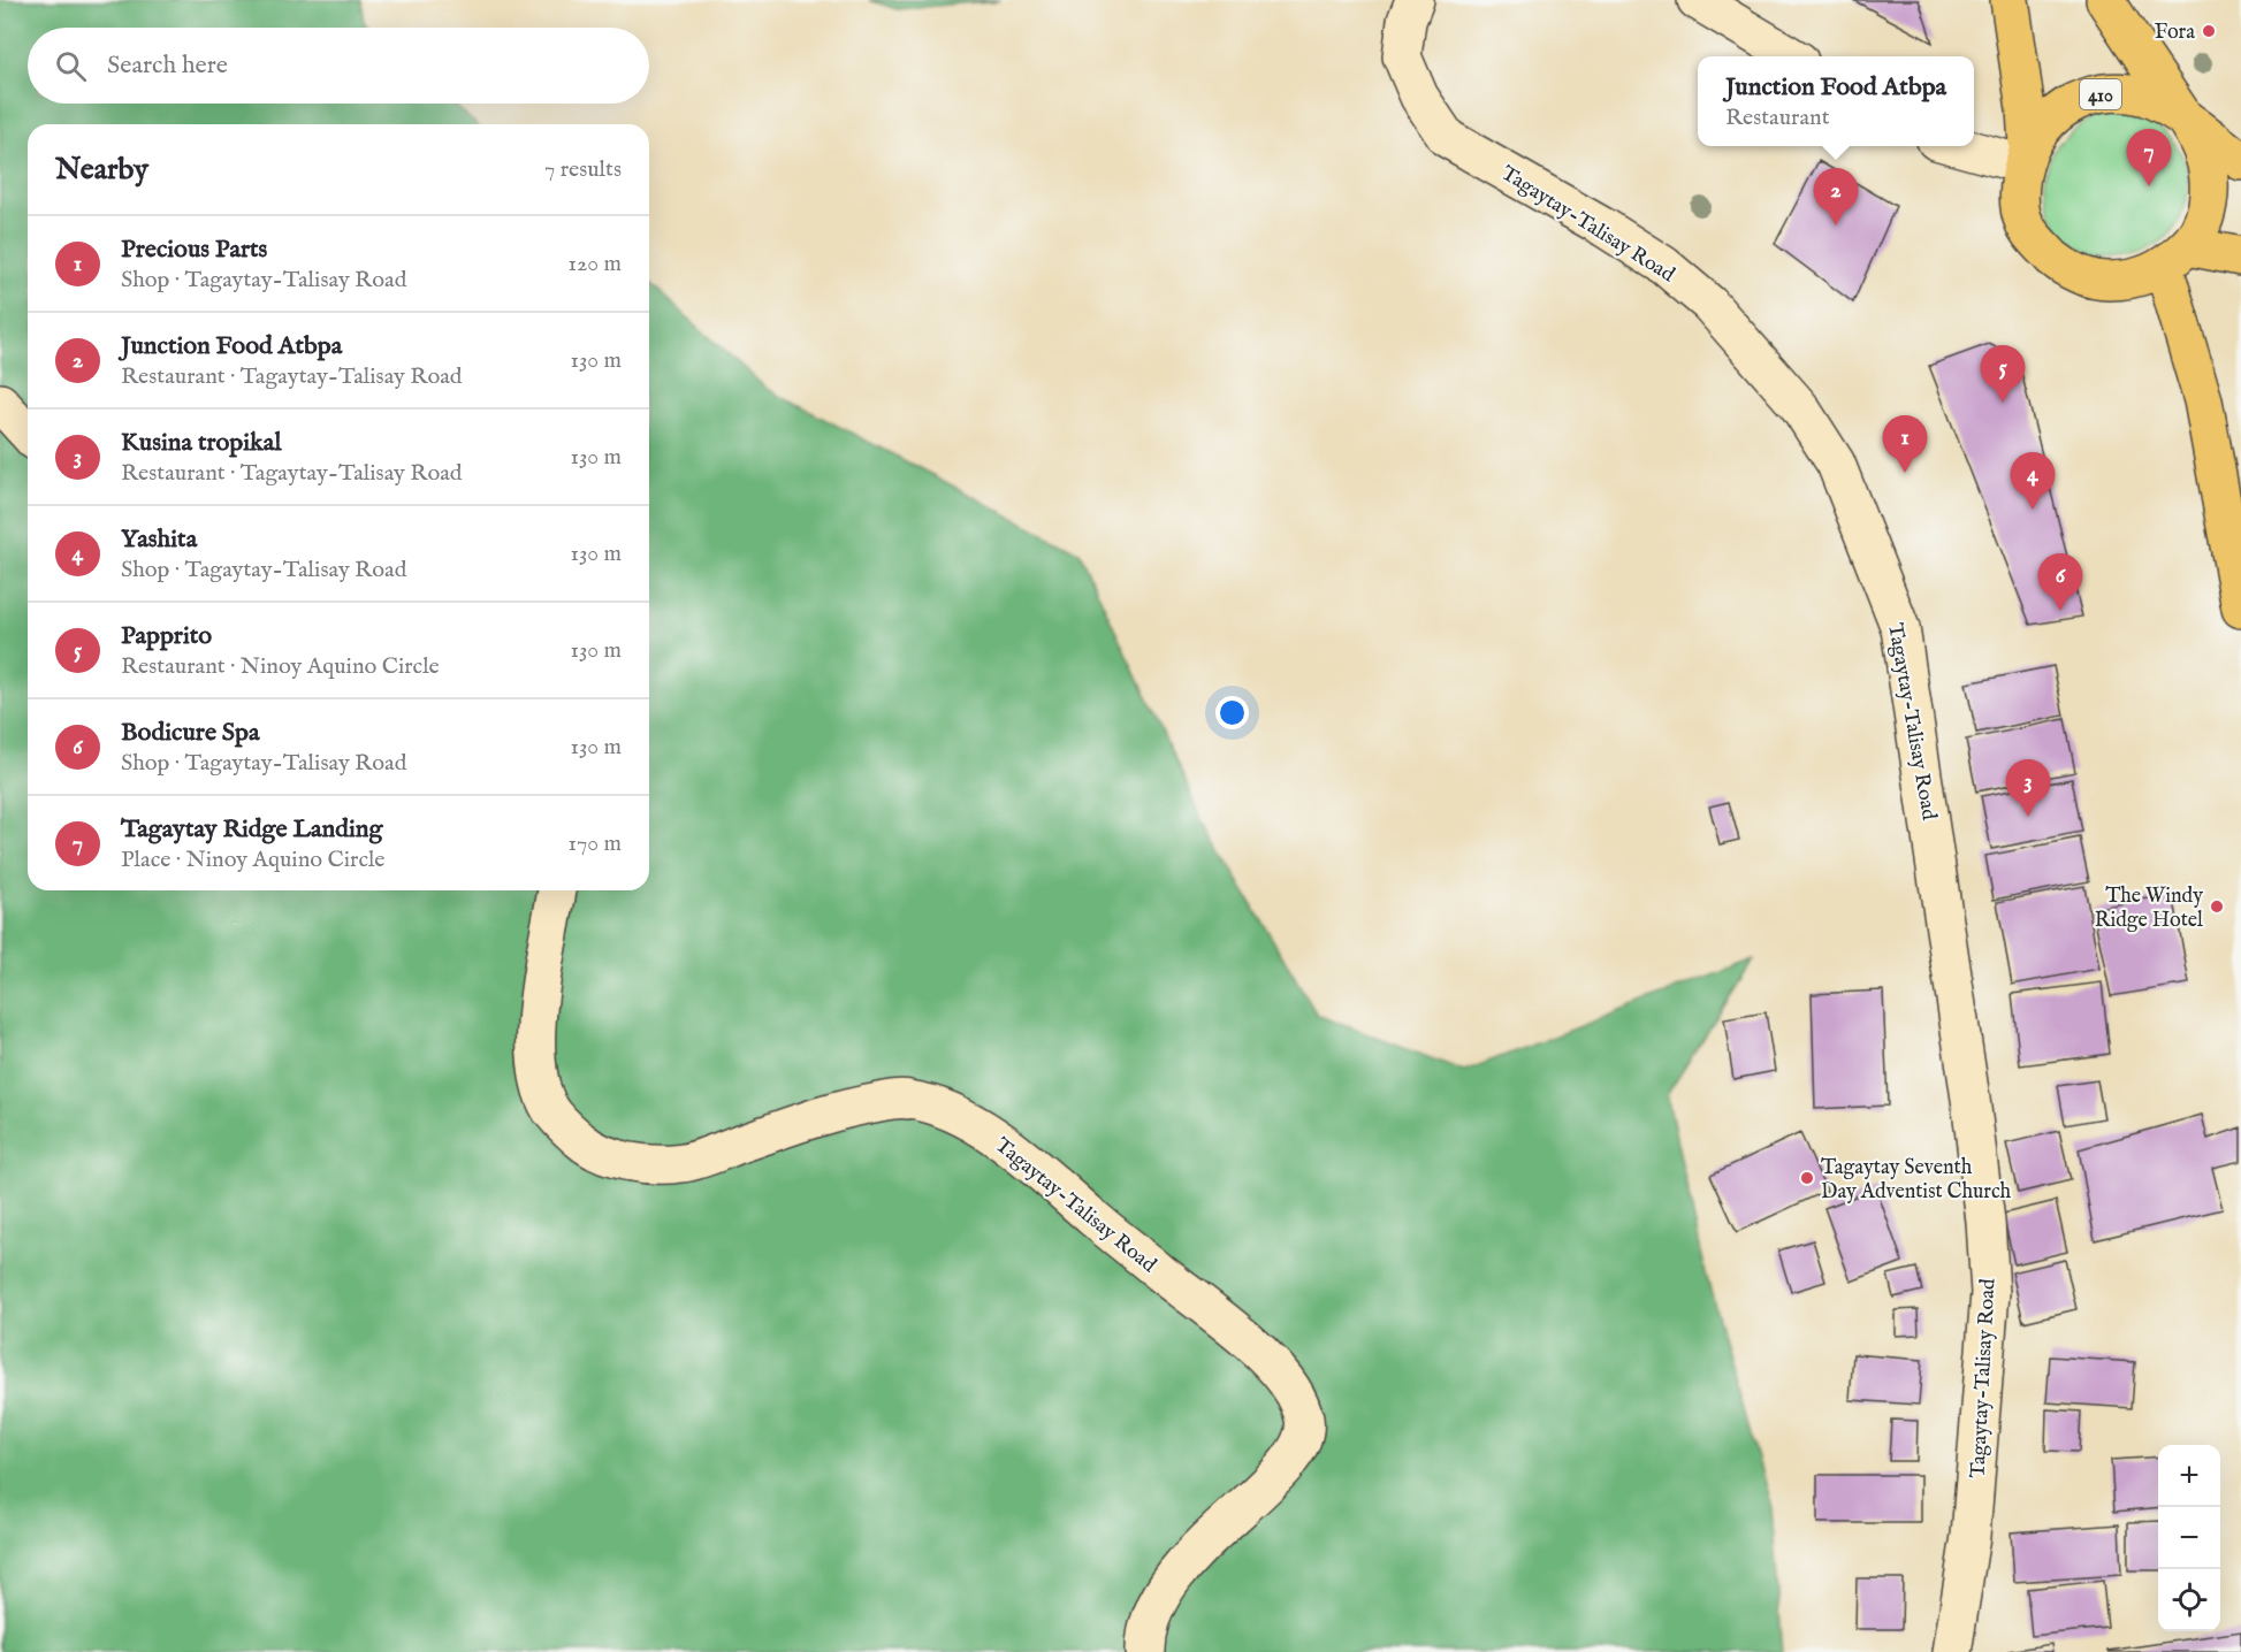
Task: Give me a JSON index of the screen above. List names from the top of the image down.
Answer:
{
  "streets": {
    "main road": ["410", "Tagaytay-Talisay Road"]
  },
  "places": ["Fora", "The Windy Ridge Hotel", "Tagaytay Seventh Day Adventist Church"],
  "page": {
    "search": "Search here",
    "popup": ["Junction Food Atbpa", "Restaurant"],
    "heading": ["Nearby", "7 results"],
    "pins": [
      "7",
      "2",
      "5",
      "1",
      "4",
      "6",
      "3"
    ],
    "list": [
      {
        "mark": "1",
        "name": "Precious Parts",
        "note": "Shop · Tagaytay-Talisay Road",
        "value": "120 m"
      },
      {
        "mark": "2",
        "name": "Junction Food Atbpa",
        "note": "Restaurant · Tagaytay-Talisay Road",
        "value": "130 m"
      },
      {
        "mark": "3",
        "name": "Kusina tropikal",
        "note": "Restaurant · Tagaytay-Talisay Road",
        "value": "130 m"
      },
      {
        "mark": "4",
        "name": "Yashita",
        "note": "Shop · Tagaytay-Talisay Road",
        "value": "130 m"
      },
      {
        "mark": "5",
        "name": "Papprito",
        "note": "Restaurant · Ninoy Aquino Circle",
        "value": "130 m"
      },
      {
        "mark": "6",
        "name": "Bodicure Spa",
        "note": "Shop · Tagaytay-Talisay Road",
        "value": "130 m"
      },
      {
        "mark": "7",
        "name": "Tagaytay Ridge Landing",
        "note": "Place · Ninoy Aquino Circle",
        "value": "170 m"
      }
    ],
    "map_buttons": ["+", "−"]
  }
}
